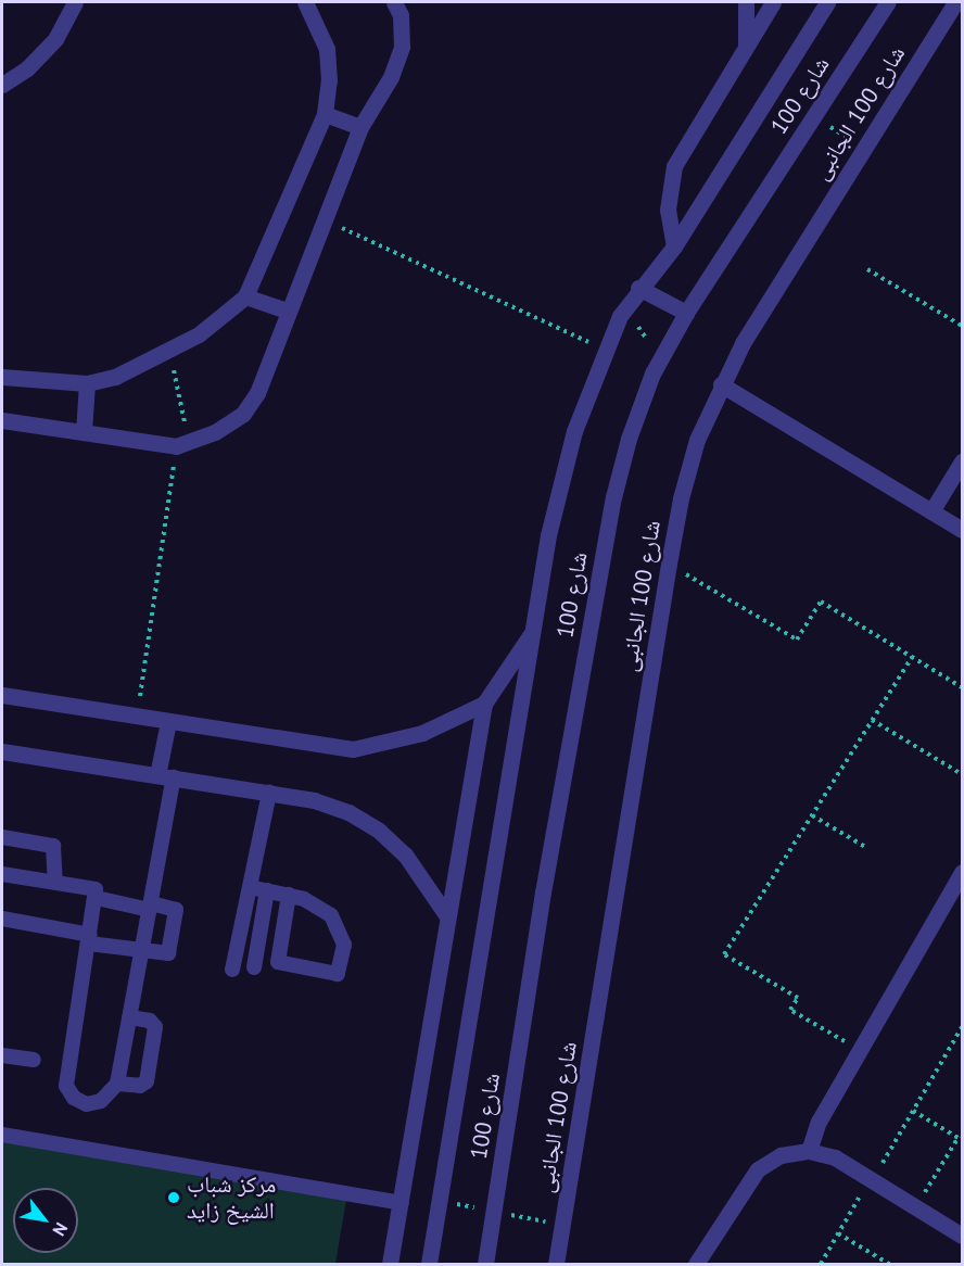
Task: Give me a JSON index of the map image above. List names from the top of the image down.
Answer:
{
  "streets": {
    "street": ["شارع 100", "شارع 100 الجانبى"]
  },
  "places": ["مركز شباب الشيخ زايد"],
  "north": "bottom right"
}
